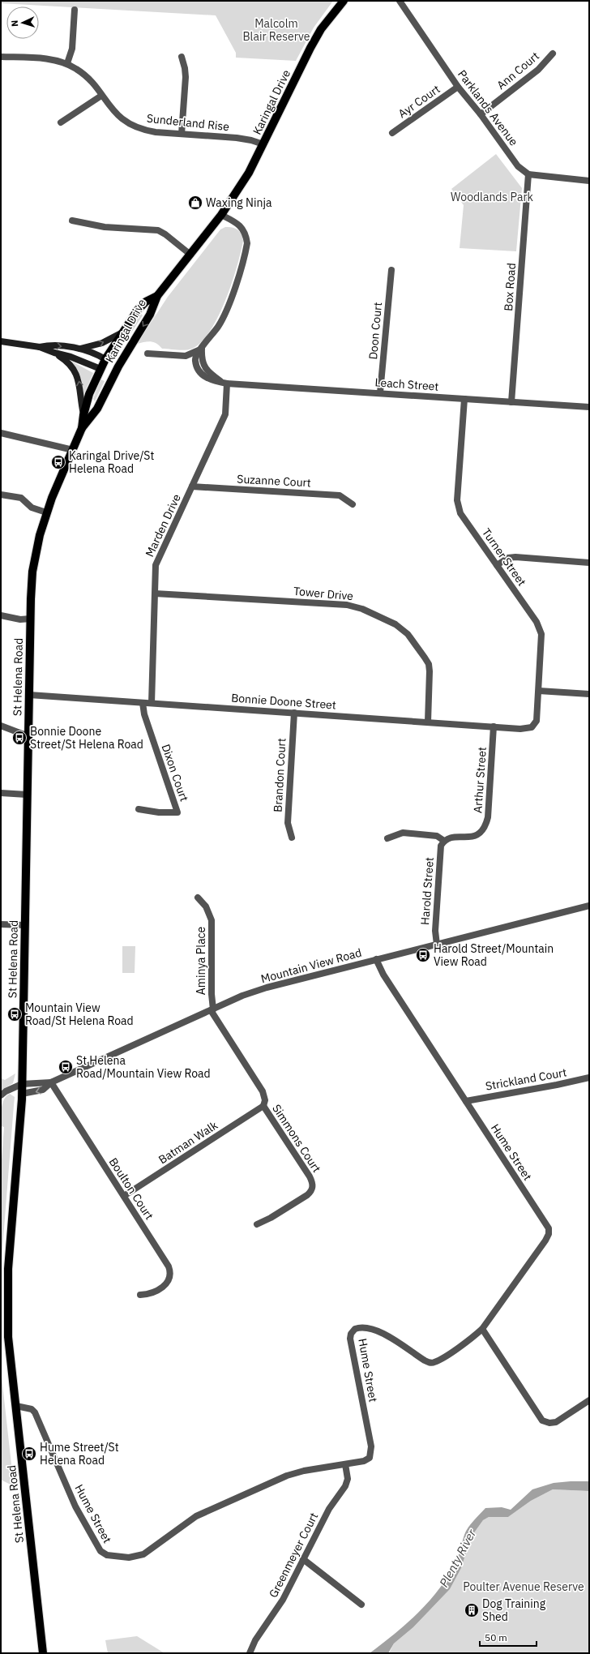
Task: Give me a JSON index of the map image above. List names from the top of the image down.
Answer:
{
  "streets": {
    "main road": ["Karingal Drive", "St Helena Road"],
    "street": [
      "Ann Court",
      "Ayr Court",
      "Parklands Avenue",
      "Sunderland Rise",
      "Box Road",
      "Doon Court",
      "Leach Street",
      "Suzanne Court",
      "Marden Drive",
      "Turner Street",
      "Tower Drive",
      "Bonnie Doone Street",
      "Dixon Court",
      "Brandon Court",
      "Arthur Street",
      "Harold Street",
      "Aminya Place",
      "Mountain View Road",
      "Strickland Court",
      "Simmons Court",
      "Batman Walk",
      "Hume Street",
      "Boulton Court",
      "Greenmeyer Court"
    ]
  },
  "crossings": [
    ["Ann Court", "Parklands Avenue"],
    ["Ayr Court", "Parklands Avenue"],
    ["Karingal Drive", "Sunderland Rise"],
    ["Karingal Drive", "St Helena Road"],
    ["Parklands Avenue", "Box Road"],
    ["Box Road", "Leach Street"],
    ["Doon Court", "Leach Street"],
    ["Leach Street", "Marden Drive"],
    ["Leach Street", "Turner Street"],
    ["Suzanne Court", "Marden Drive"],
    ["Marden Drive", "Tower Drive"],
    ["Marden Drive", "Bonnie Doone Street"],
    ["Turner Street", "Bonnie Doone Street"],
    ["Tower Drive", "Bonnie Doone Street"],
    ["St Helena Road", "Bonnie Doone Street"],
    ["St Helena Road", "Mountain View Road"],
    ["St Helena Road", "Hume Street"],
    ["Bonnie Doone Street", "Dixon Court"],
    ["Bonnie Doone Street", "Brandon Court"],
    ["Bonnie Doone Street", "Arthur Street"],
    ["Arthur Street", "Harold Street"],
    ["Harold Street", "Mountain View Road"],
    ["Aminya Place", "Mountain View Road"],
    ["Aminya Place", "Simmons Court"],
    ["Mountain View Road", "Simmons Court"],
    ["Mountain View Road", "Hume Street"],
    ["Mountain View Road", "Boulton Court"],
    ["Strickland Court", "Hume Street"],
    ["Simmons Court", "Batman Walk"],
    ["Batman Walk", "Boulton Court"],
    ["Hume Street", "Greenmeyer Court"]
  ],
  "water": ["Plenty River"],
  "parks": ["Malcolm Blair Reserve", "Woodlands Park", "Poulter Avenue Reserve"],
  "places": {
    "shop": ["Waxing Ninja"],
    "bus stop": [
      "Karingal Drive/St Helena Road",
      "Bonnie Doone Street/St Helena Road",
      "Harold Street/Mountain View Road",
      "Mountain View Road/St Helena Road",
      "St Helena Road/Mountain View Road",
      "Hume Street/St Helena Road"
    ],
    "building": ["Dog Training Shed"]
  },
  "scale_bar": "50 m",
  "north": "left"
}
